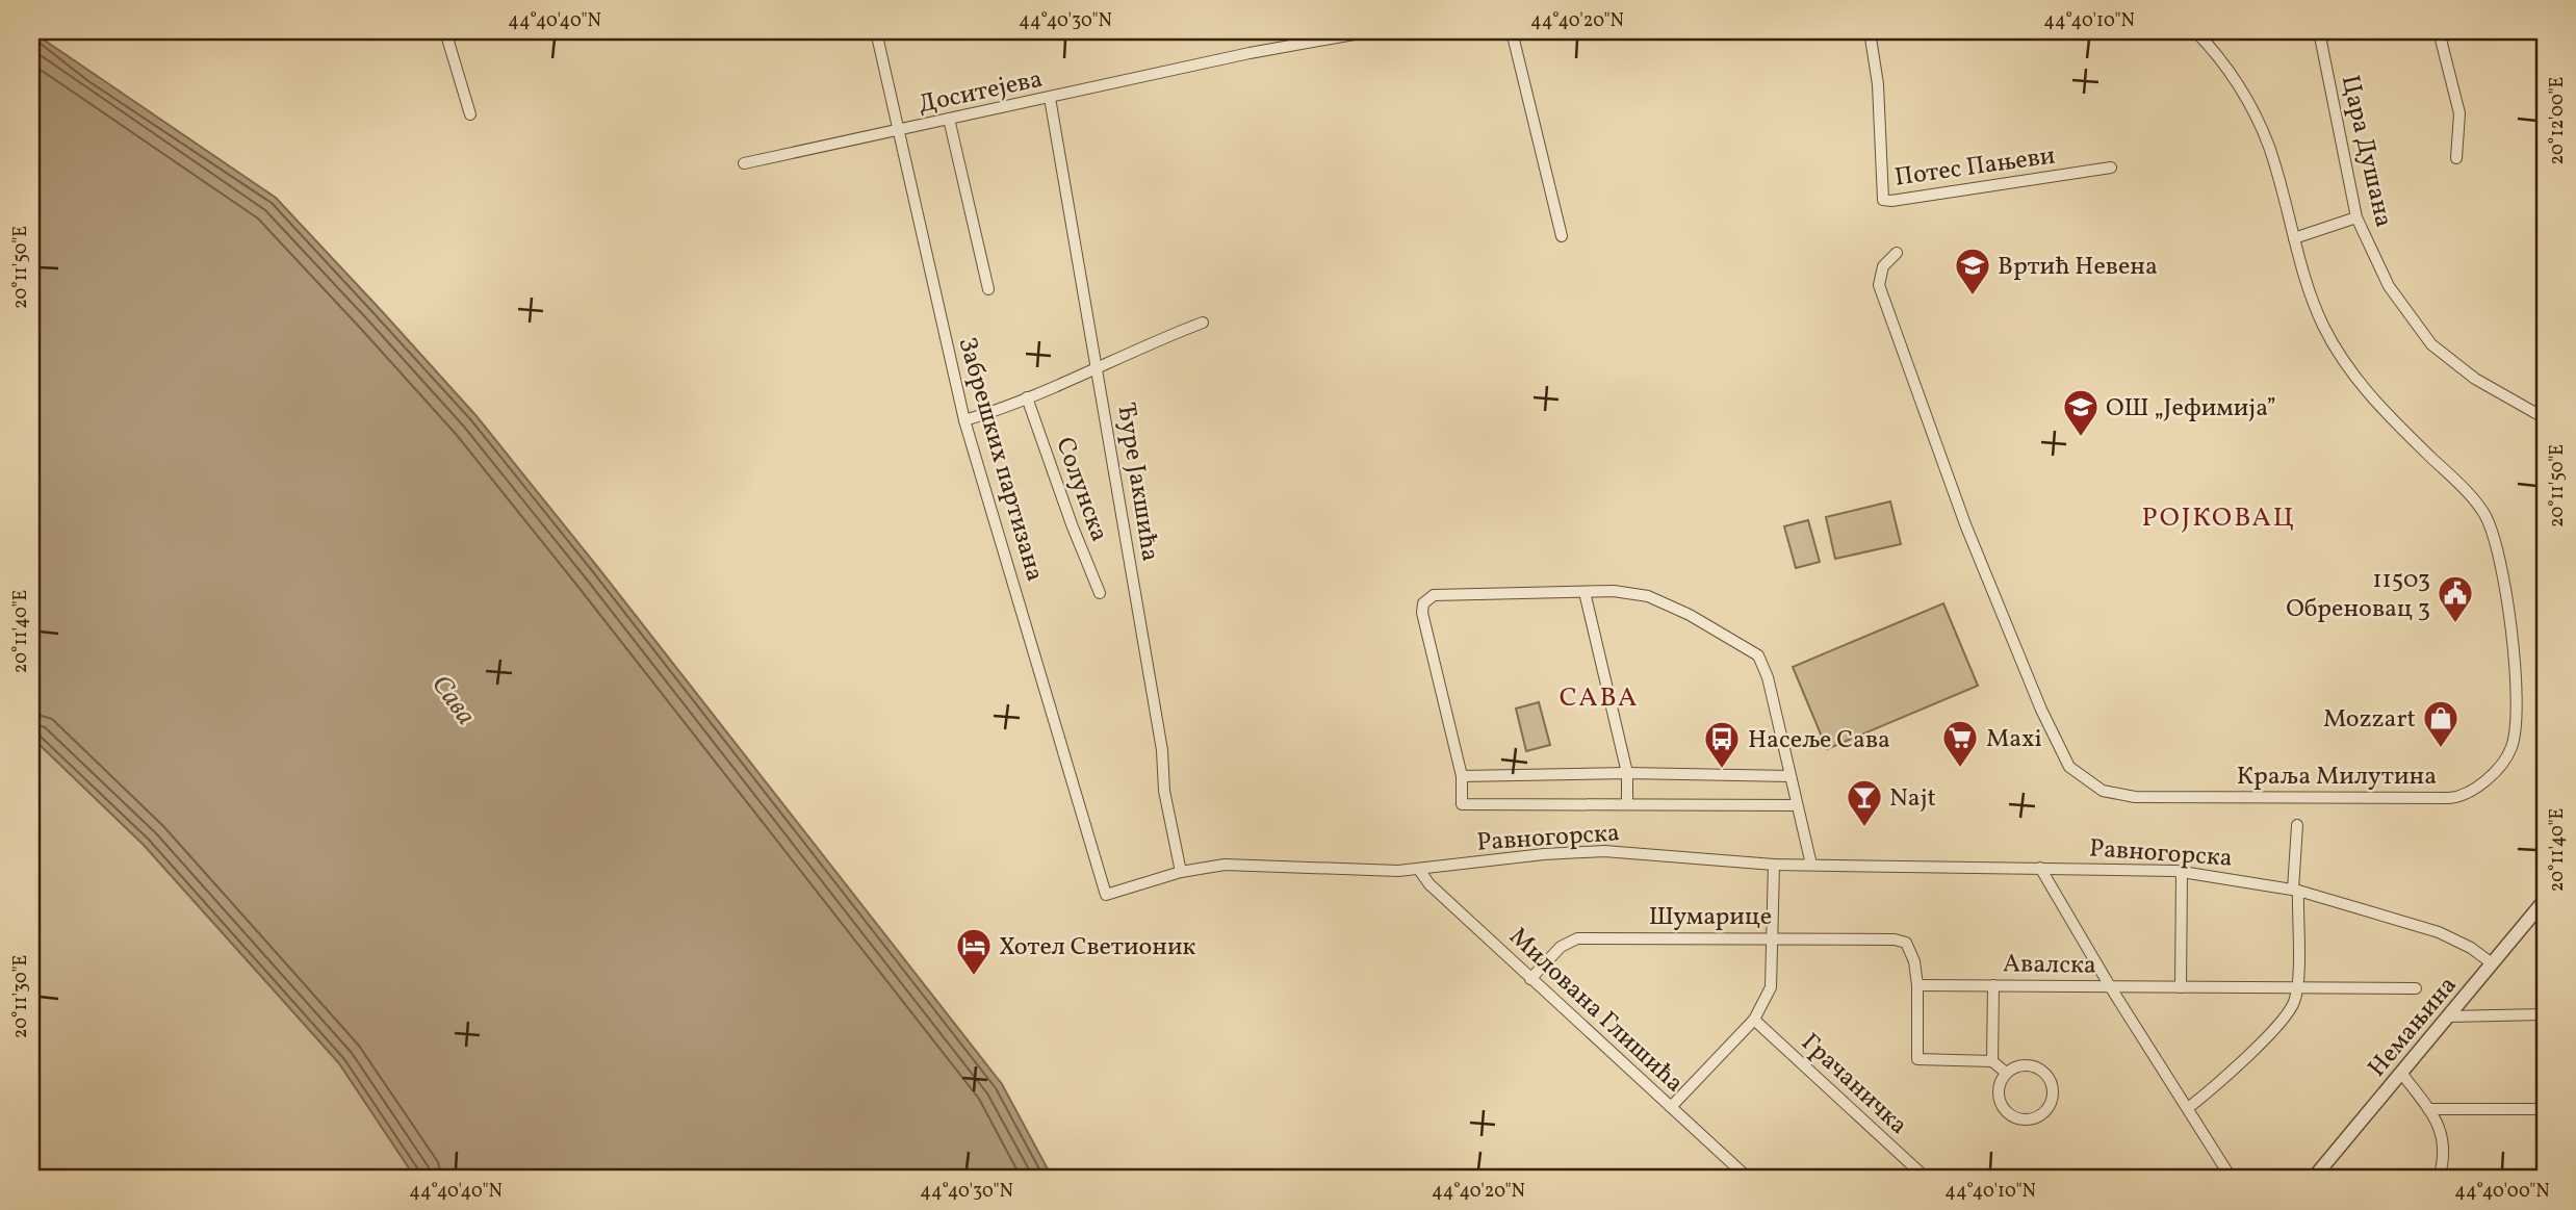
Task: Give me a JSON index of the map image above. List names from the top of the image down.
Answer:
{
  "streets": {
    "street": [
      "Доситејева",
      "Цара Душана",
      "Потес Пањеви",
      "Забрешких партизана",
      "Ђуре Јакшића",
      "Солунска",
      "Краља Милутина",
      "Равногорска",
      "Шумарице",
      "Авалска",
      "Милована Глишића",
      "Немањина",
      "Грачаничка"
    ]
  },
  "crossings": [
    ["Доситејева", "Забрешких партизана"],
    ["Доситејева", "Ђуре Јакшића"],
    ["Забрешких партизана", "Равногорска"],
    ["Ђуре Јакшића", "Равногорска"],
    ["Равногорска", "Милована Глишића"],
    ["Равногорска", "Немањина"],
    ["Шумарице", "Авалска"],
    ["Шумарице", "Милована Глишића"]
  ],
  "districts": ["РОЈКОВАЦ", "САВА"],
  "water": ["Сава"],
  "places": {
    "school or university": ["Вртић Невена", "ОШ „Јефимија”"],
    "public building": ["11503 Обреновац 3"],
    "shop": ["Mozzart"],
    "supermarket": ["Maxi"],
    "bus stop": ["Насеље Сава"],
    "bar": ["Najt"],
    "hotel": ["Хотел Светионик"]
  },
  "coordinates": [
    "44°40'40\"N",
    "44°40'30\"N",
    "44°40'20\"N",
    "44°40'10\"N",
    "20°12'00\"E",
    "20°11'50\"E",
    "20°11'40\"E",
    "20°11'30\"E",
    "44°40'00\"N"
  ]
}
